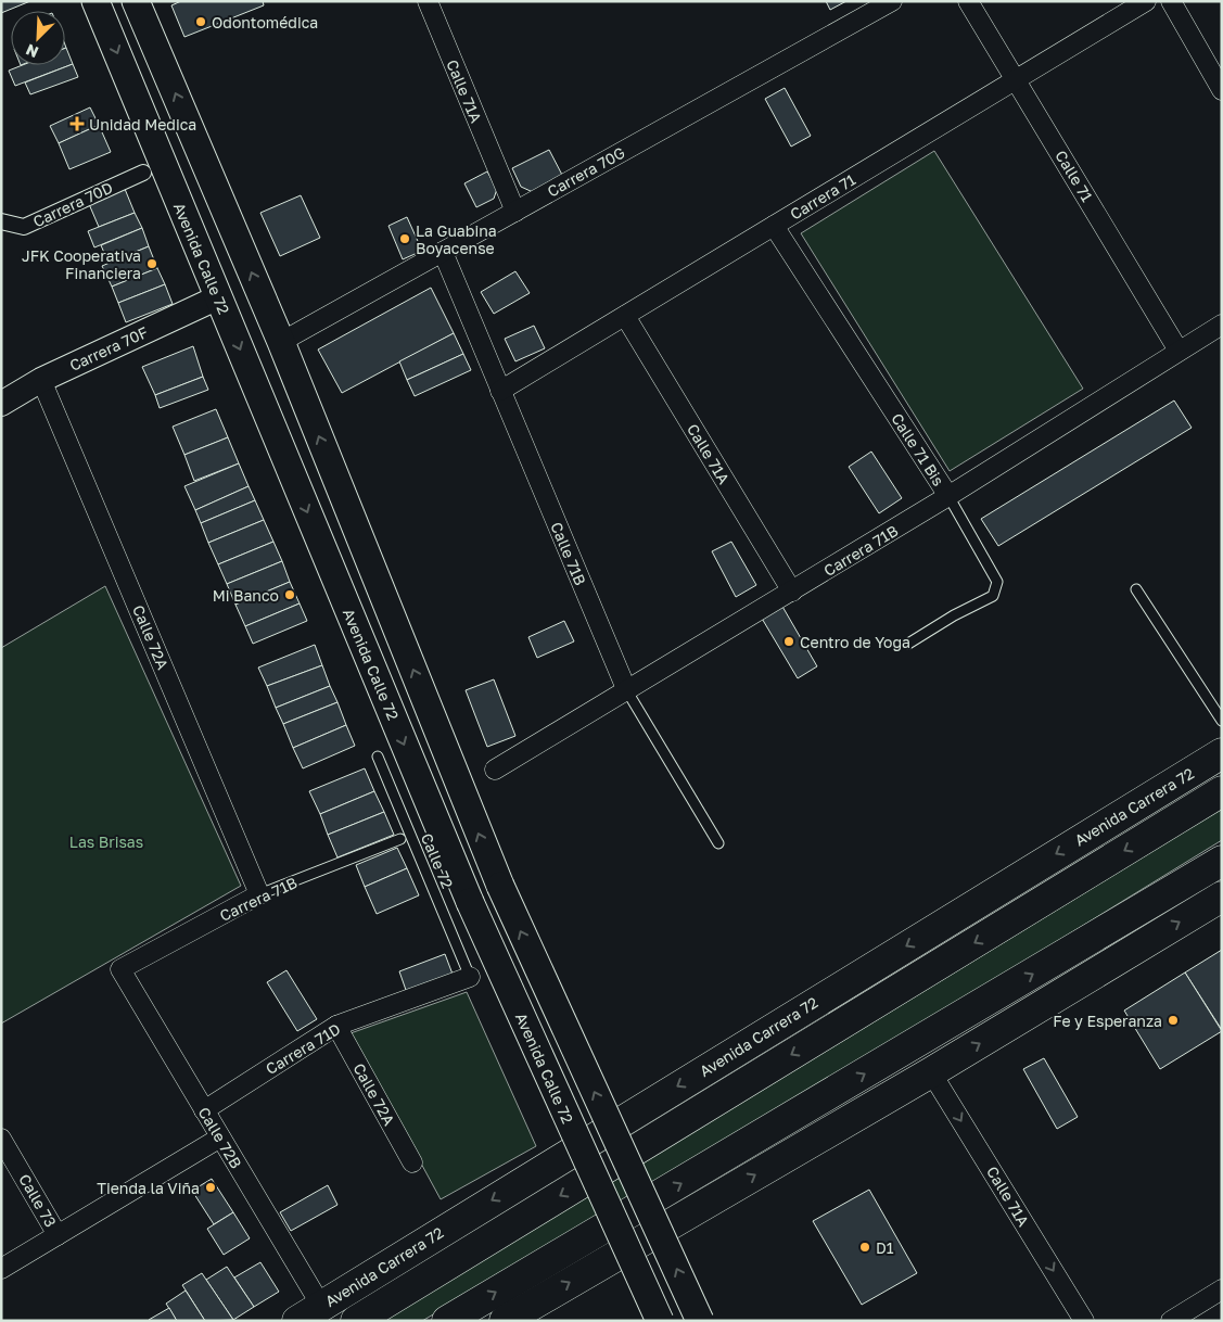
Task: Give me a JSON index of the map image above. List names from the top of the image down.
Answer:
{
  "streets": {
    "highway": ["Avenida Carrera 72"],
    "main road": ["Avenida Calle 72"],
    "street": [
      "Calle 71A",
      "Carrera 70G",
      "Calle 71",
      "Carrera 71",
      "Carrera 70D",
      "Carrera 70F",
      "Calle 71 Bis",
      "Carrera 71B",
      "Calle 71B",
      "Calle 72A",
      "Carrera 71D",
      "Calle 72B",
      "Calle 73"
    ],
    "lane": ["Calle 72"]
  },
  "crossings": [
    ["Calle 71A", "Carrera 70G"],
    ["Calle 71A", "Carrera 71"],
    ["Calle 71A", "Carrera 71B"],
    ["Carrera 70G", "Calle 71B"],
    ["Calle 71", "Carrera 71"],
    ["Calle 71", "Carrera 71B"],
    ["Carrera 71", "Calle 71 Bis"],
    ["Carrera 71", "Calle 71B"],
    ["Avenida Calle 72", "Carrera 70F"],
    ["Carrera 70F", "Calle 72A"],
    ["Calle 71 Bis", "Carrera 71B"],
    ["Carrera 71B", "Calle 71B"],
    ["Carrera 71B", "Calle 72A"],
    ["Carrera 71B", "Calle 72B"],
    ["Calle 72A", "Carrera 71D"],
    ["Avenida Carrera 72", "Calle 72B"],
    ["Calle 72", "Carrera 71D"],
    ["Carrera 71D", "Calle 72B"]
  ],
  "parks": ["Las Brisas"],
  "places": {
    "other": [
      "Odontomédica",
      "La Guabina Boyacense",
      "JFK Cooperativa Financiera",
      "Mi Banco",
      "Centro de Yoga",
      "Fe y Esperanza",
      "Tienda la Viña",
      "D1"
    ],
    "health": ["Unidad Medica"]
  },
  "north": "bottom left"
}
